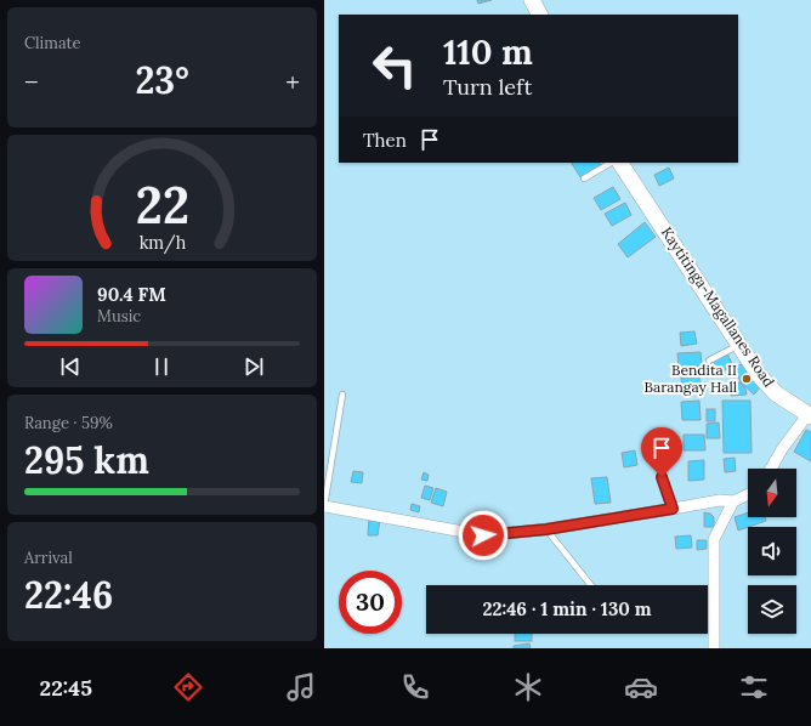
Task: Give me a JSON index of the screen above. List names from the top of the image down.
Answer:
{
  "streets": {
    "main road": ["Kaytitinga-Magallanes Road"]
  },
  "places": ["Bendita II Barangay Hall"],
  "north": "bottom",
  "page": {
    "tile": [
      "Climate",
      ["Range · 59%", "295 km"],
      ["Arrival", "22:46"]
    ],
    "turn": ["110 m", "Turn left"],
    "heat": ["−", "23°", "+"],
    "then": "Then",
    "song": ["90.4 FM", "Music"],
    "limit": "30",
    "trip": "22:46 · 1 min · 130 m",
    "tabs": "22:45",
    "gauge": ["22", "km/h"]
  }
}
